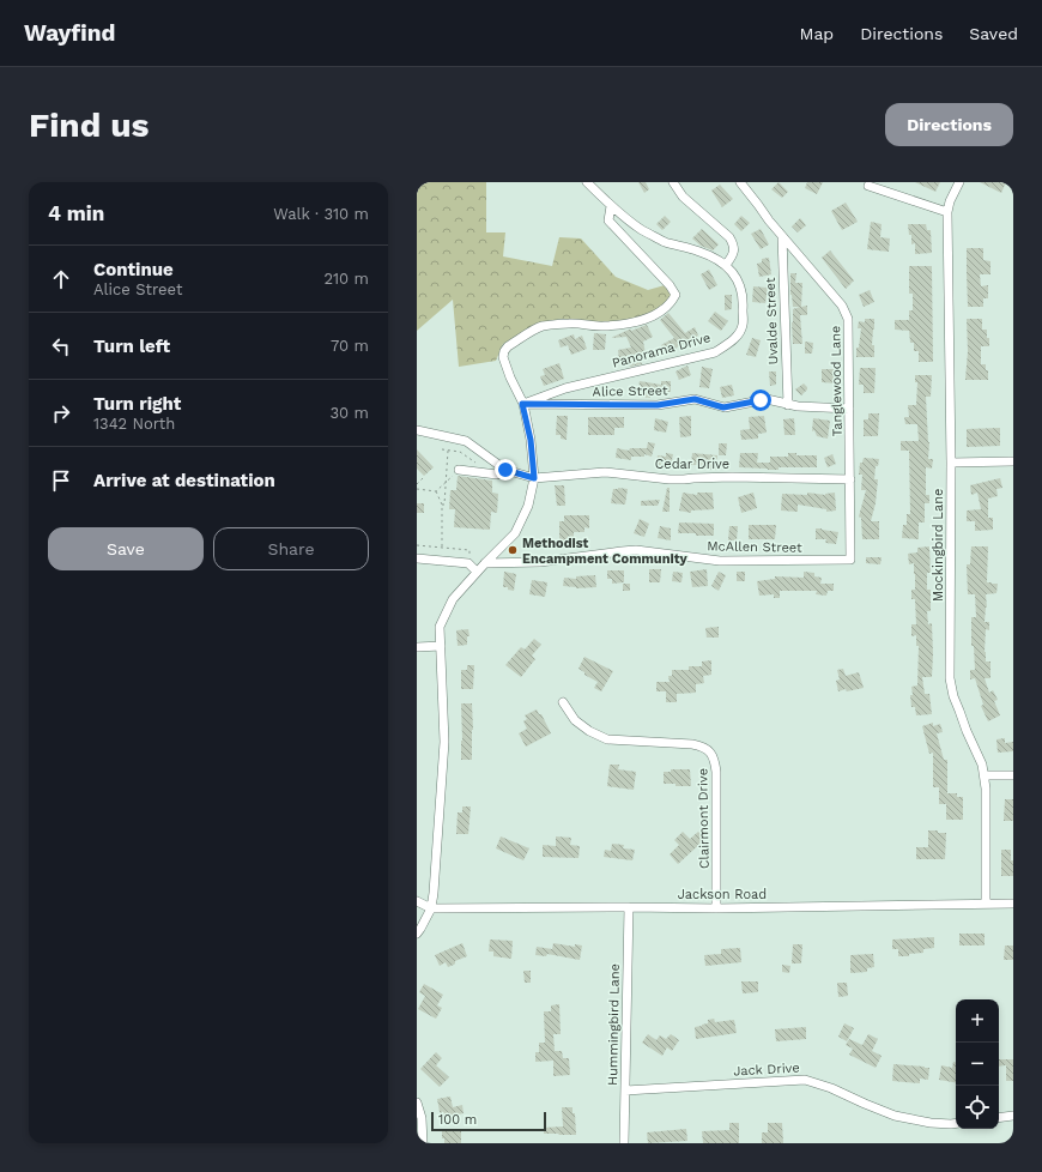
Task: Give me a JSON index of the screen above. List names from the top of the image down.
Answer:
{
  "streets": {
    "street": [
      "Uvalde Street",
      "Panorama Drive",
      "Tanglewood Lane",
      "Alice Street",
      "Cedar Drive",
      "Mockingbird Lane",
      "McAllen Street",
      "Clairmont Drive",
      "Jackson Road",
      "Hummingbird Lane",
      "Jack Drive"
    ]
  },
  "crossings": [
    ["Uvalde Street", "Tanglewood Lane"],
    ["Uvalde Street", "Alice Street"],
    ["Panorama Drive", "Alice Street"],
    ["Tanglewood Lane", "Alice Street"],
    ["Tanglewood Lane", "Cedar Drive"],
    ["Tanglewood Lane", "McAllen Street"],
    ["Mockingbird Lane", "Jackson Road"],
    ["Clairmont Drive", "Jackson Road"],
    ["Jackson Road", "Hummingbird Lane"],
    ["Hummingbird Lane", "Jack Drive"]
  ],
  "places": ["Methodist Encampment Community"],
  "scale_bar": "100 m",
  "page": {
    "header": "Wayfind",
    "nav": ["Map", "Directions", "Saved"],
    "buttons": [
      "Directions",
      ["Save", "Share"]
    ],
    "title": "Find us",
    "heading": ["4 min", "Walk · 310 m"],
    "list": [
      ["Continue", "Alice Street", "210 m"],
      ["Turn left", "70 m"],
      ["Turn right", "1342 North", "30 m"],
      "Arrive at destination"
    ],
    "map_buttons": ["+", "−"],
    "scale": "100 m"
  }
}
